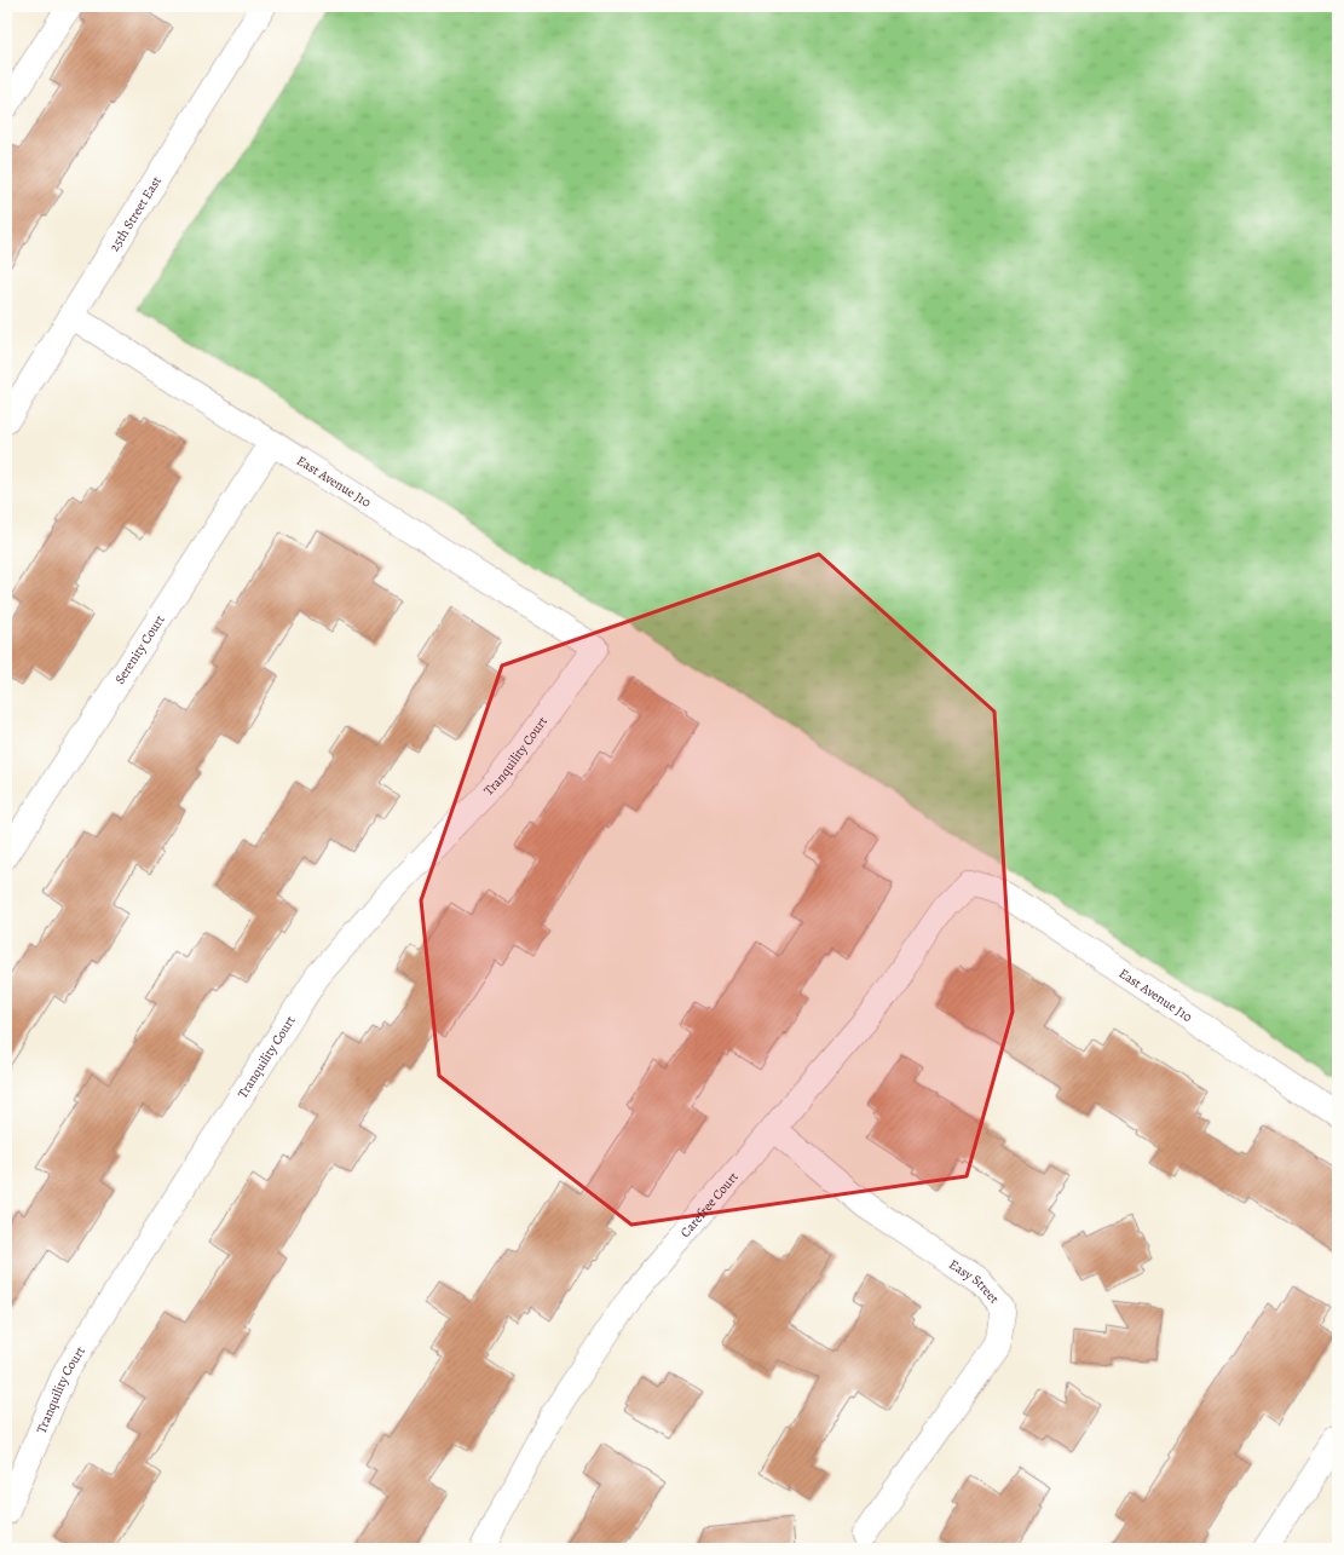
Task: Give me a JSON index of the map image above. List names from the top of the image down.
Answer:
{
  "streets": {
    "street": [
      "25th Street East",
      "East Avenue J10",
      "Serenity Court",
      "Tranquility Court",
      "Carefree Court",
      "Easy Street"
    ]
  },
  "crossings": [
    ["25th Street East", "East Avenue J10"],
    ["East Avenue J10", "Serenity Court"],
    ["East Avenue J10", "Tranquility Court"],
    ["East Avenue J10", "Carefree Court"],
    ["Carefree Court", "Easy Street"]
  ]
}
